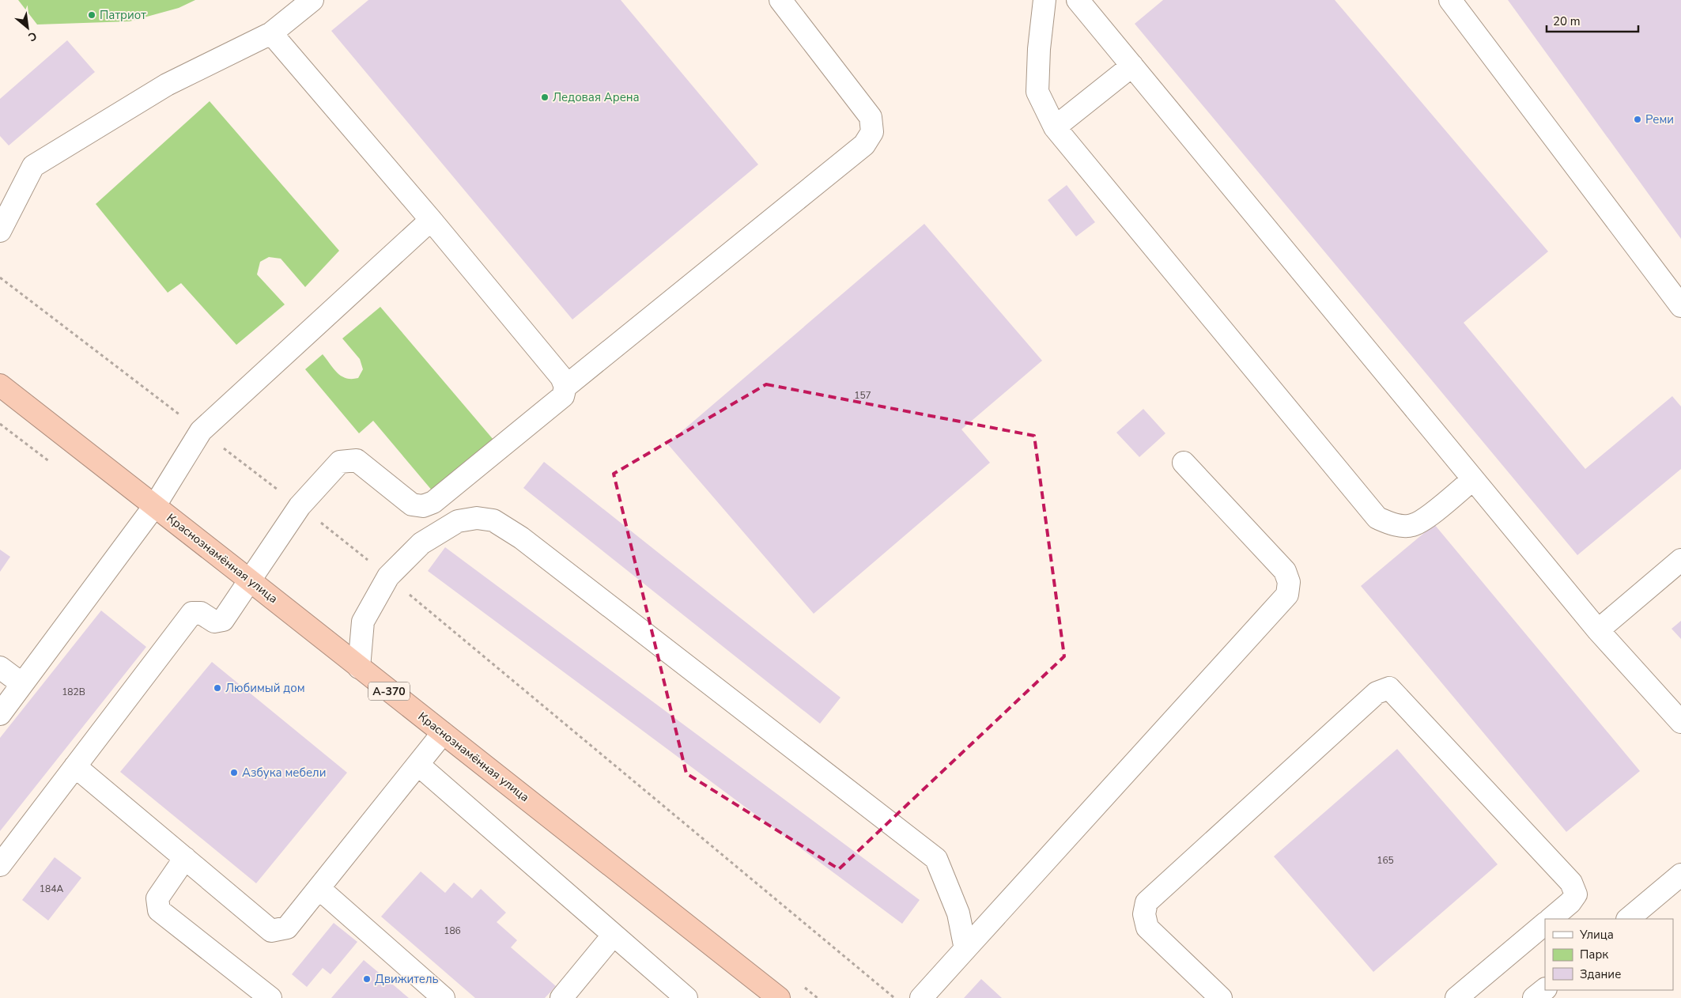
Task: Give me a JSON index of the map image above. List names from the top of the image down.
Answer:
{
  "streets": {
    "highway": ["Краснознамённая улица", "А-370"]
  },
  "places": [
    "Патриот",
    "Ледовая Арена",
    "Реми",
    "Любимый дом",
    "Азбука мебели",
    "Движитель"
  ],
  "house_numbers": [
    "157",
    "182В",
    "165",
    "184А",
    "186"
  ],
  "legend": ["Улица", "Парк", "Здание"],
  "scale_bar": "20 m",
  "north": "bottom right"
}
